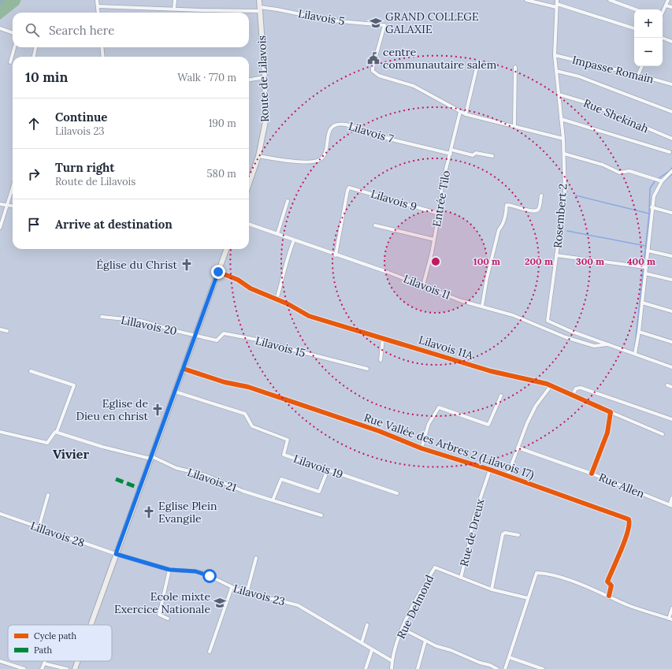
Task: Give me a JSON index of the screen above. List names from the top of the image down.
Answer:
{
  "streets": {
    "main road": ["Route de Lilavois"],
    "street": [
      "Lilavois 5",
      "Impasse Romain",
      "Rue Shekinah",
      "Lilavois 7",
      "Entrée Tilo",
      "Lilavois 9",
      "Rosembert 2",
      "Lilavois 11",
      "Lillavois 20",
      "Lilavois 15",
      "Lilavois 11A",
      "Rue Vallée des Arbres 2 (Lilavois 17)",
      "Lilavois 19",
      "Lilavois 21",
      "Rue Allen",
      "Rue de Dreux",
      "Lillavois 28",
      "Lilavois 23",
      "Rue Delmond"
    ]
  },
  "crossings": [
    ["Lilavois 5", "Route de Lilavois"],
    ["Lilavois 5", "Entrée Tilo"],
    ["Impasse Romain", "Rosembert 2"],
    ["Route de Lilavois", "Lilavois 7"],
    ["Rue Shekinah", "Rosembert 2"],
    ["Lilavois 7", "Entrée Tilo"],
    ["Entrée Tilo", "Lilavois 9"],
    ["Entrée Tilo", "Lilavois 11"],
    ["Lilavois 9", "Lilavois 11"],
    ["Rosembert 2", "Lilavois 11"],
    ["Lillavois 20", "Lilavois 15"],
    ["Rue Vallée des Arbres 2 (Lilavois 17)", "Rue de Dreux"],
    ["Rue de Dreux", "Rue Delmond"],
    ["Lillavois 28", "Lilavois 23"],
    ["Lilavois 23", "Rue Delmond"]
  ],
  "districts": ["Vivier"],
  "places": {
    "school or university": ["GRAND COLLEGE GALAXIE", "Ecole mixte Exercice Nationale"],
    "public building": ["centre communautaire salem"],
    "church": ["Église du Christ", "Eglise de Dieu en christ", "Eglise Plein Evangile"]
  },
  "legend": ["Cycle path", "Path"],
  "page": {
    "map_buttons": ["+", "−"],
    "search": "Search here",
    "heading": ["10 min", "Walk · 770 m"],
    "list": [
      ["Continue", "Lilavois 23", "190 m"],
      ["Turn right", "Route de Lilavois", "580 m"],
      "Arrive at destination"
    ]
  },
  "rings": [
    "100 m",
    "200 m",
    "300 m",
    "400 m"
  ]
}
